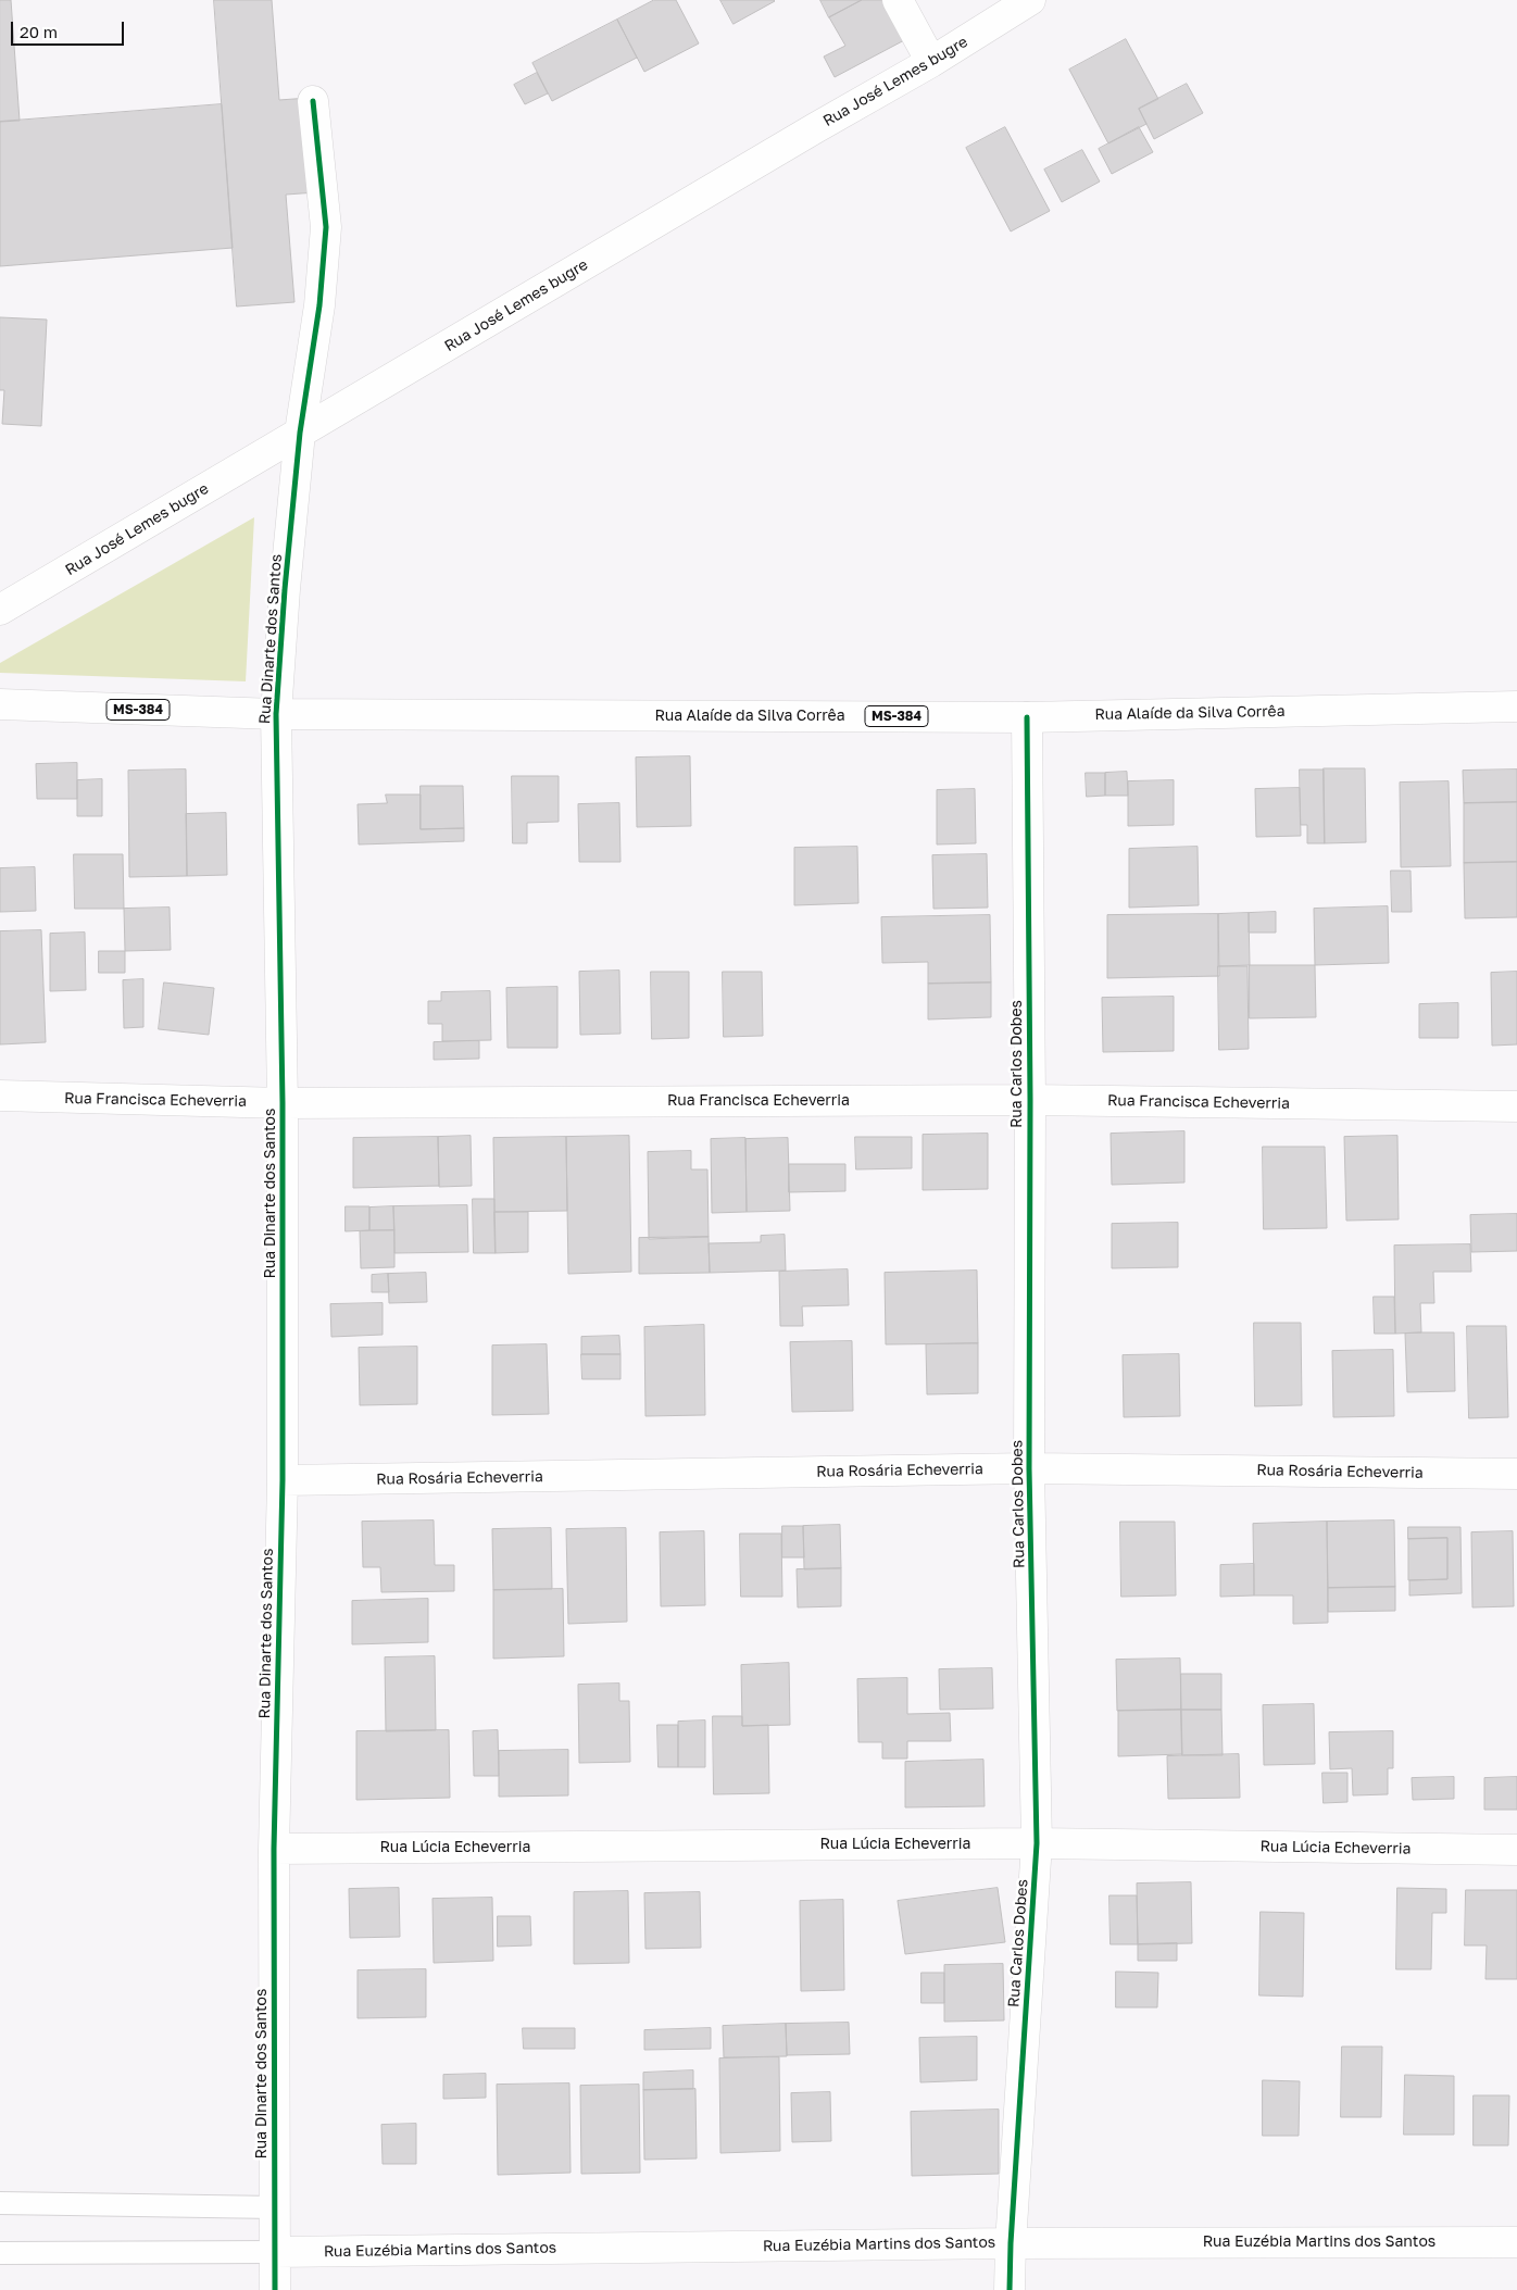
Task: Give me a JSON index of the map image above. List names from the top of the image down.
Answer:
{
  "streets": {
    "street": [
      "Rua José Lemes bugre",
      "Rua Dinarte dos Santos",
      "MS-384",
      "Rua Alaíde da Silva Corrêa",
      "Rua Carlos Dobes",
      "Rua Francisca Echeverria",
      "Rua Rosária Echeverria",
      "Rua Lúcia Echeverria",
      "Rua Euzébia Martins dos Santos"
    ]
  },
  "crossings": [
    ["Rua José Lemes bugre", "Rua Dinarte dos Santos"],
    ["Rua Dinarte dos Santos", "MS-384"],
    ["Rua Dinarte dos Santos", "Rua Alaíde da Silva Corrêa"],
    ["Rua Dinarte dos Santos", "Rua Francisca Echeverria"],
    ["Rua Dinarte dos Santos", "Rua Rosária Echeverria"],
    ["Rua Dinarte dos Santos", "Rua Lúcia Echeverria"],
    ["Rua Dinarte dos Santos", "Rua Euzébia Martins dos Santos"],
    ["MS-384", "Rua Alaíde da Silva Corrêa"],
    ["Rua Alaíde da Silva Corrêa", "Rua Carlos Dobes"],
    ["Rua Carlos Dobes", "Rua Francisca Echeverria"],
    ["Rua Carlos Dobes", "Rua Rosária Echeverria"],
    ["Rua Carlos Dobes", "Rua Lúcia Echeverria"],
    ["Rua Carlos Dobes", "Rua Euzébia Martins dos Santos"]
  ],
  "scale_bar": "20 m"
}
